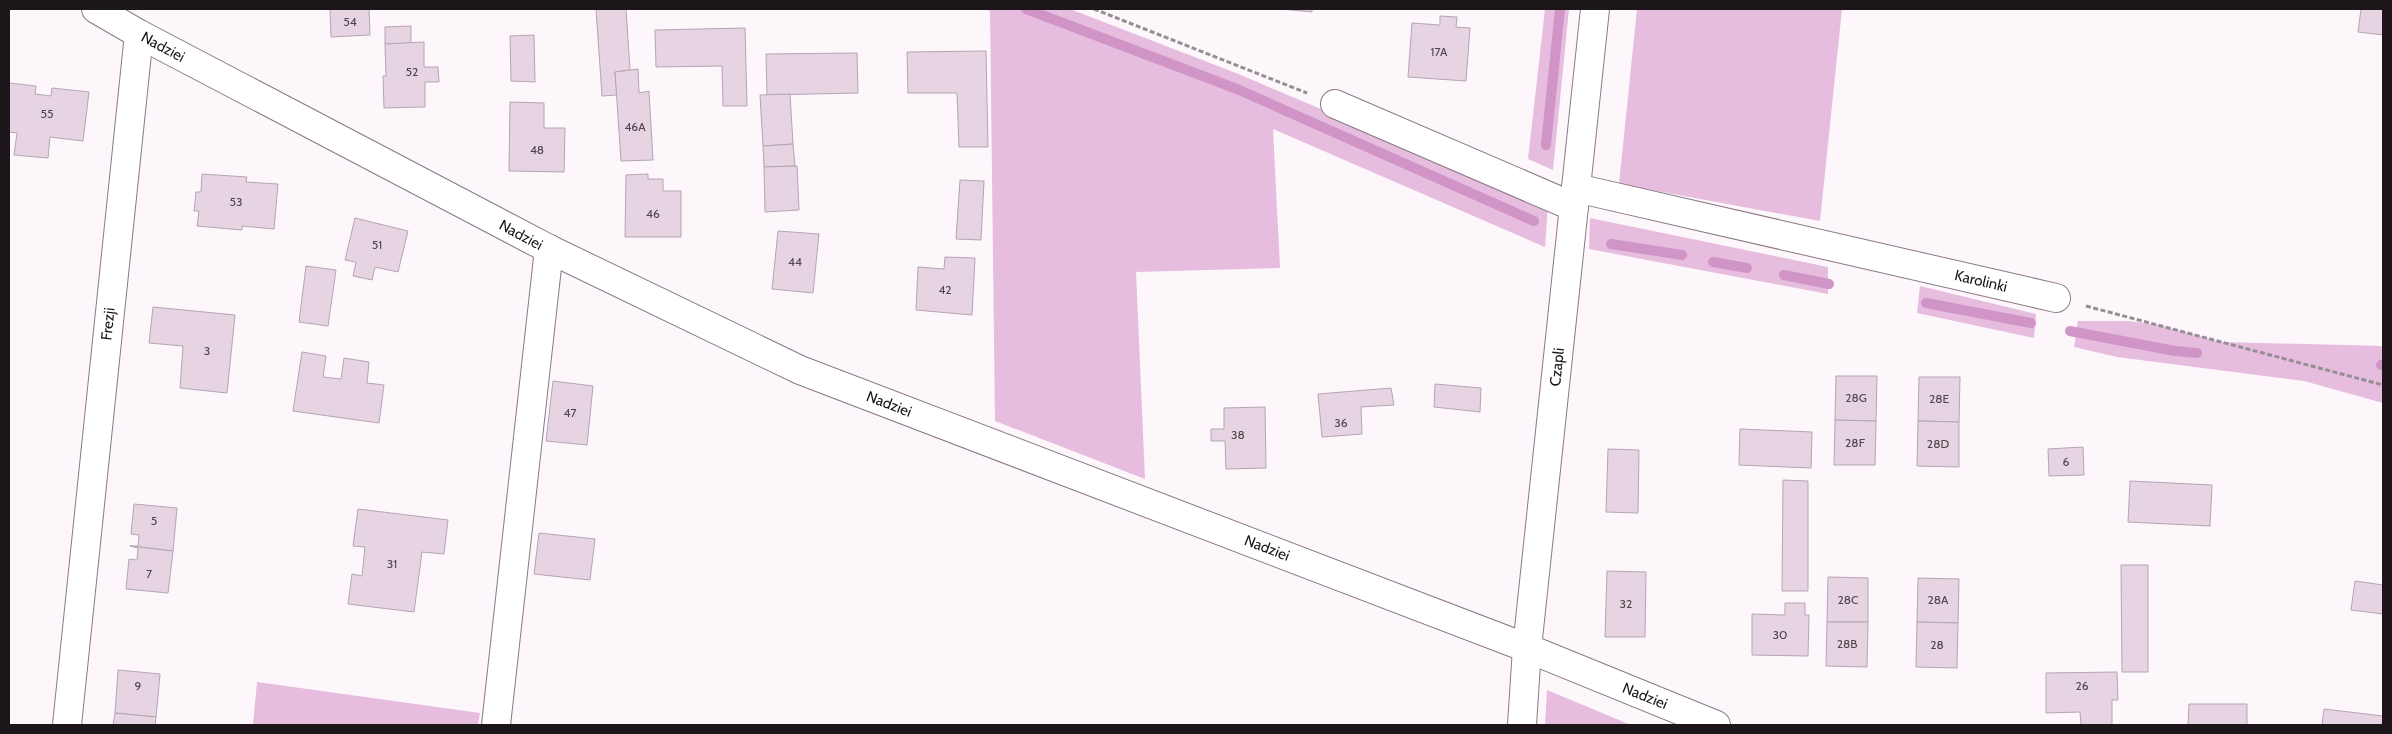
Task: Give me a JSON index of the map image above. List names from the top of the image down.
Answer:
{
  "streets": {
    "street": [
      "Nadziei",
      "Karolinki",
      "Frezji",
      "Czapli"
    ]
  },
  "crossings": [
    ["Nadziei", "Frezji"],
    ["Nadziei", "Czapli"],
    ["Karolinki", "Czapli"]
  ],
  "house_numbers": [
    "54",
    "17A",
    "52",
    "55",
    "46A",
    "48",
    "53",
    "46",
    "51",
    "44",
    "42",
    "3",
    "28G",
    "28E",
    "47",
    "36",
    "38",
    "28F",
    "28D",
    "6",
    "5",
    "31",
    "7",
    "28C",
    "28A",
    "32",
    "30",
    "28B",
    "28",
    "9",
    "26"
  ]
}
